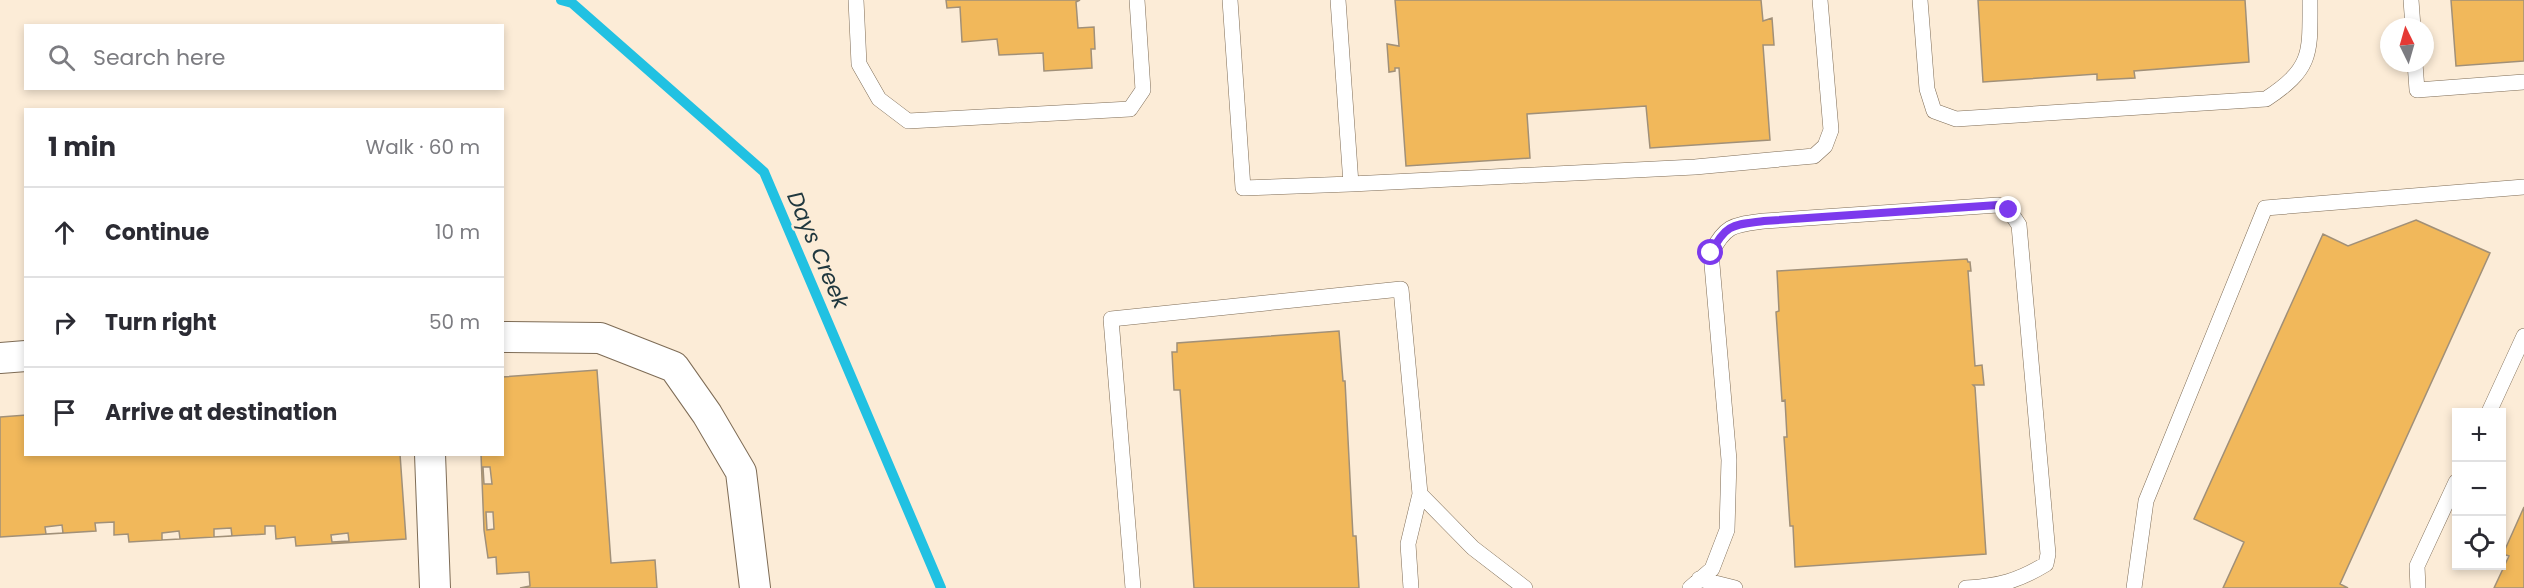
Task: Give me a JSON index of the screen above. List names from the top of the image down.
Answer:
{
  "water": ["Days Creek"],
  "north": "top",
  "page": {
    "search": "Search here",
    "heading": ["1 min", "Walk · 60 m"],
    "list": [
      ["Continue", "10 m"],
      ["Turn right", "50 m"],
      "Arrive at destination"
    ],
    "map_buttons": ["+", "−"]
  }
}
